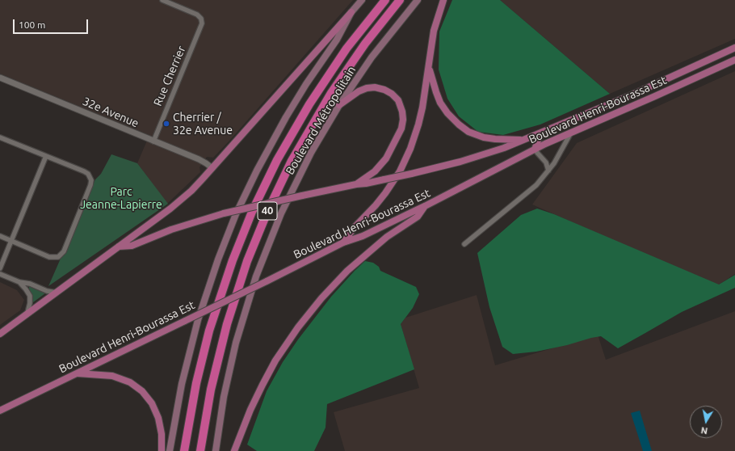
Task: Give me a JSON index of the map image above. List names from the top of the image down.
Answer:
{
  "streets": {
    "highway": ["40"],
    "main road": ["Boulevard Henri-Bourassa Est", "Boulevard Métropolitain"],
    "street": ["Rue Cherrier", "32e Avenue"]
  },
  "crossings": [
    ["Rue Cherrier", "32e Avenue"]
  ],
  "parks": ["Parc Jeanne-Lapierre"],
  "places": ["Cherrier / 32e Avenue"],
  "scale_bar": "100 m",
  "north": "bottom"
}
